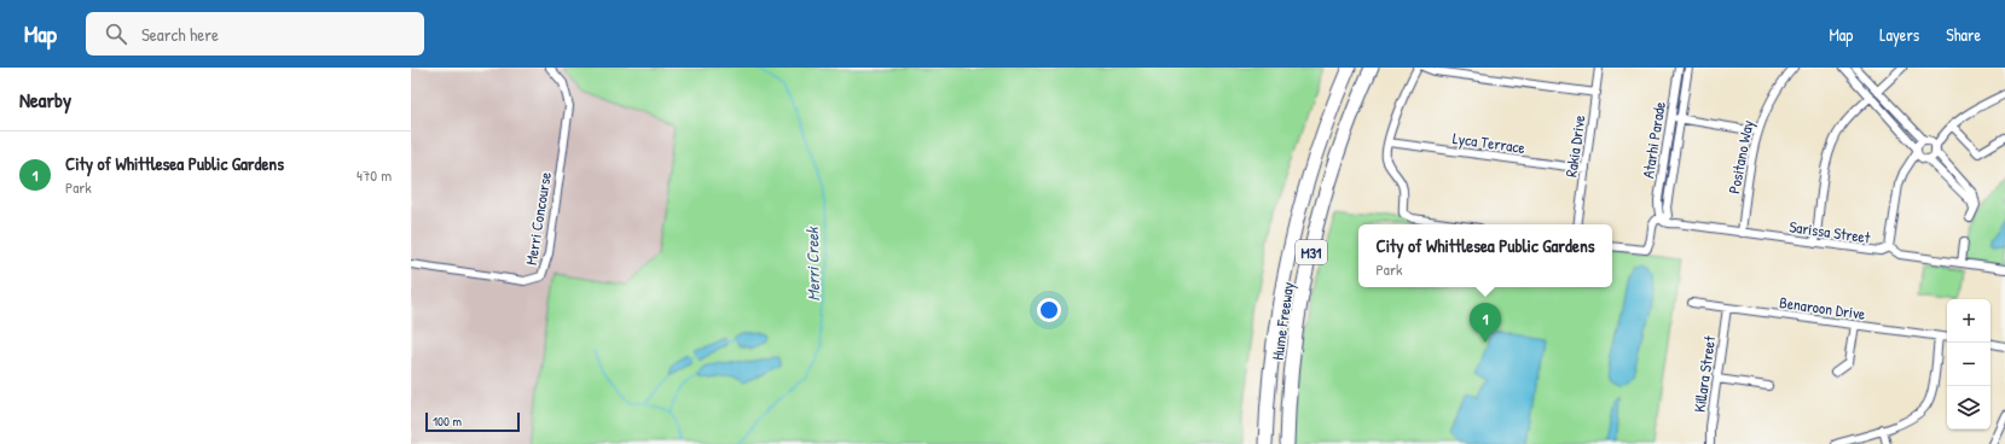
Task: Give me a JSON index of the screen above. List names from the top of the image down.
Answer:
{
  "streets": {
    "highway": ["M31", "Hume Freeway"],
    "street": [
      "Atarhi Parade",
      "Lyca Terrace",
      "Rakia Drive",
      "Positano Way",
      "Merri Concourse",
      "Sarissa Street",
      "Benaroon Drive",
      "Killara Street"
    ]
  },
  "crossings": [
    ["Atarhi Parade", "Sarissa Street"],
    ["Lyca Terrace", "Rakia Drive"],
    ["Positano Way", "Sarissa Street"],
    ["Benaroon Drive", "Killara Street"]
  ],
  "water": ["Merri Creek"],
  "scale_bar": "100 m",
  "page": {
    "header": "Map",
    "search": "Search here",
    "nav": ["Map", "Layers", "Share"],
    "heading": "Nearby",
    "list": [
      {
        "mark": "1",
        "name": "City of Whittlesea Public Gardens",
        "note": "Park",
        "value": "470 m"
      }
    ],
    "popup": ["City of Whittlesea Public Gardens", "Park"],
    "map_buttons": ["+", "−"],
    "pins": "1",
    "scale": "100 m"
  }
}
